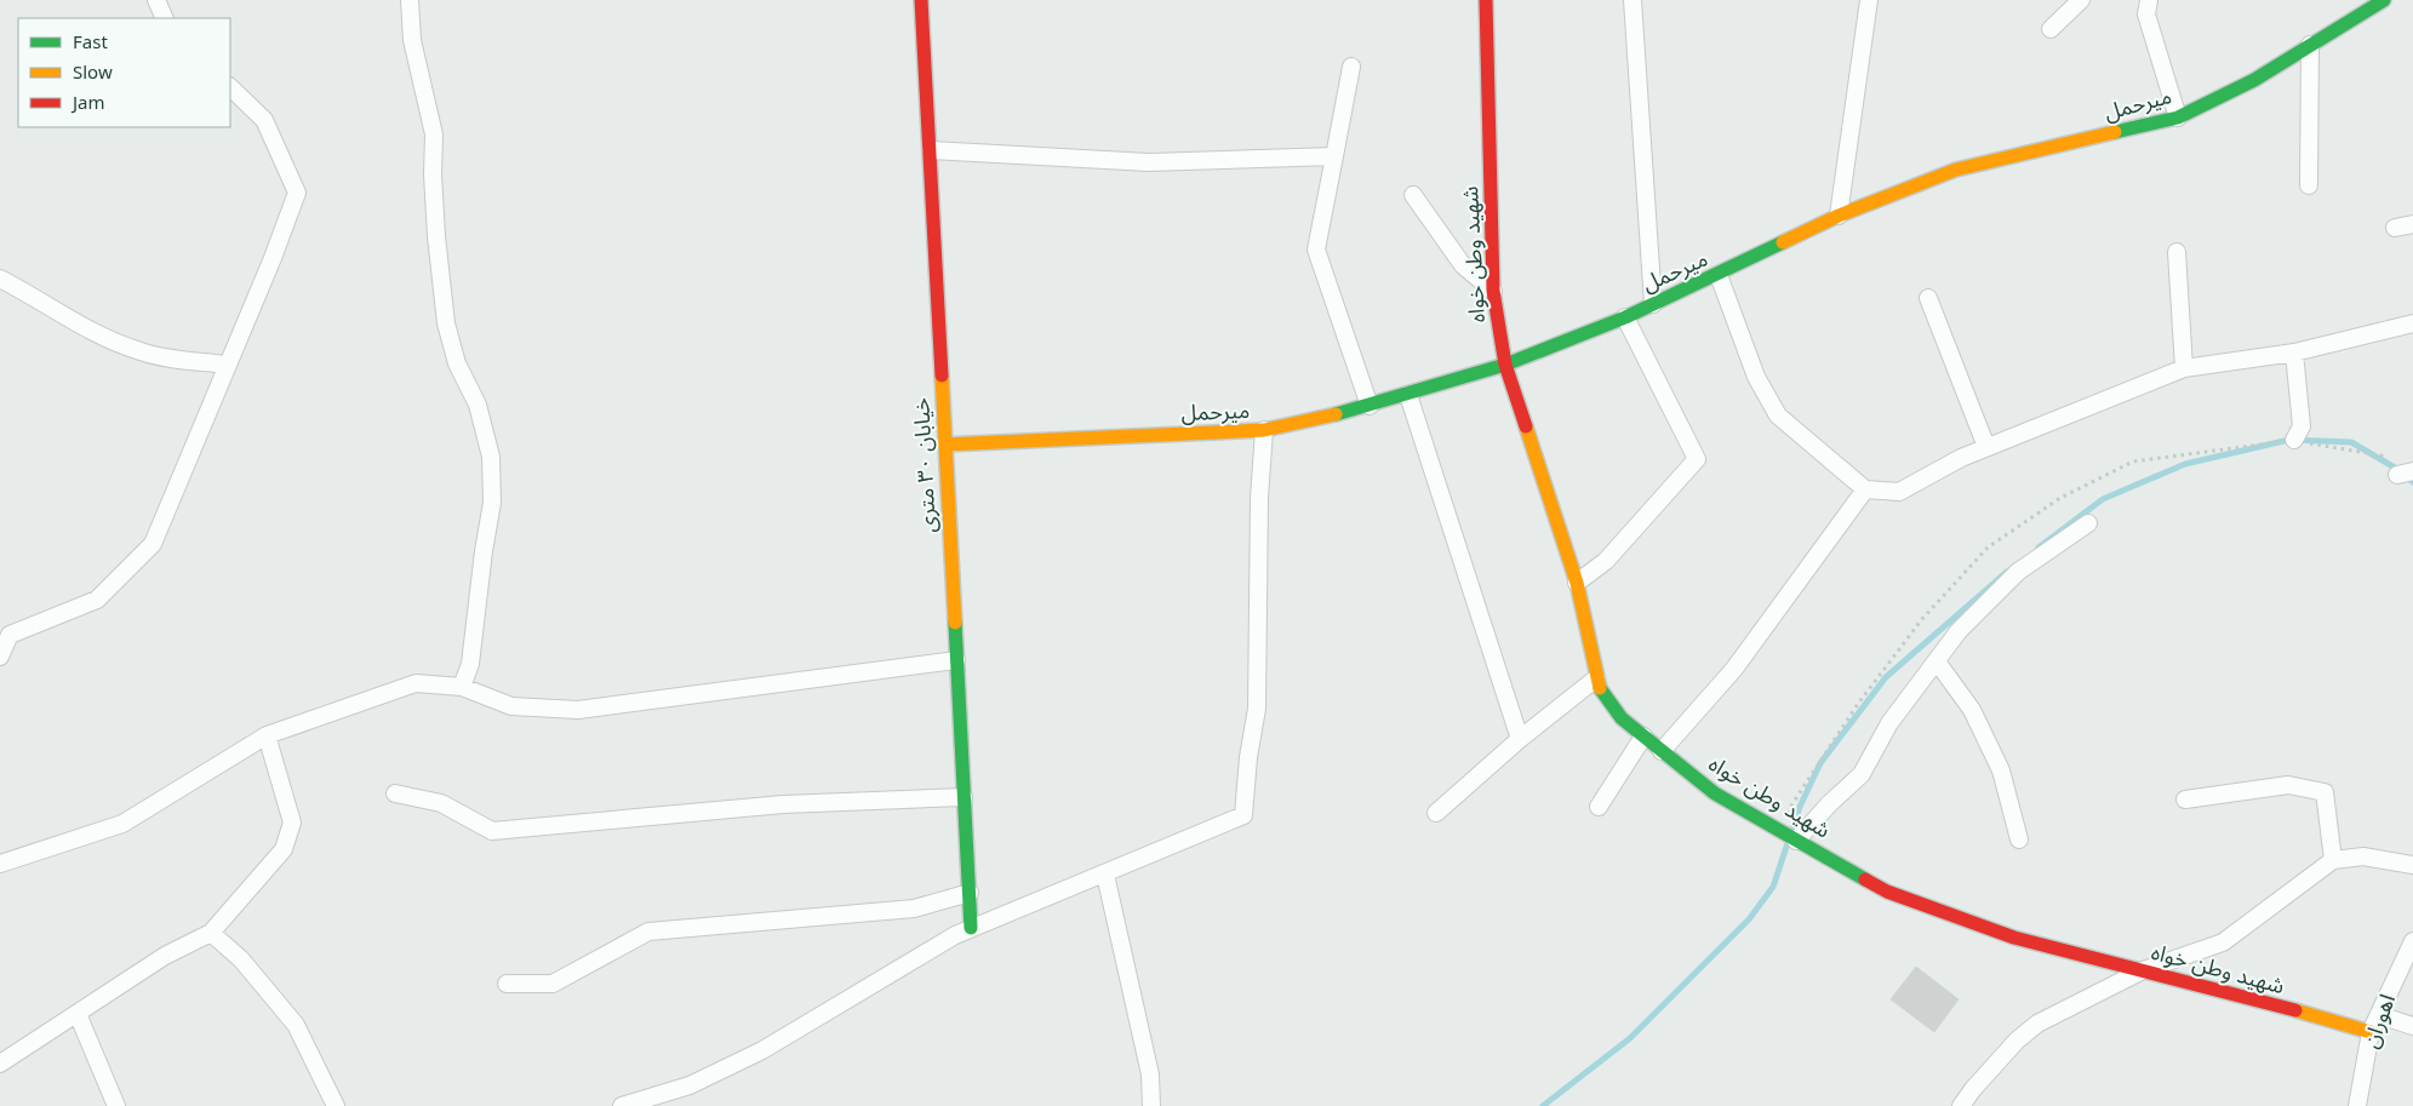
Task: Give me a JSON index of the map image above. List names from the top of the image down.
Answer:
{
  "streets": {
    "street": [
      "میرحمل",
      "شهید وطن خواه",
      "خیابان ۳۰ متری",
      "اهوران"
    ]
  },
  "crossings": [
    ["میرحمل", "شهید وطن خواه"],
    ["میرحمل", "خیابان ۳۰ متری"],
    ["شهید وطن خواه", "اهوران"]
  ],
  "legend": ["Fast", "Slow", "Jam"]
}
